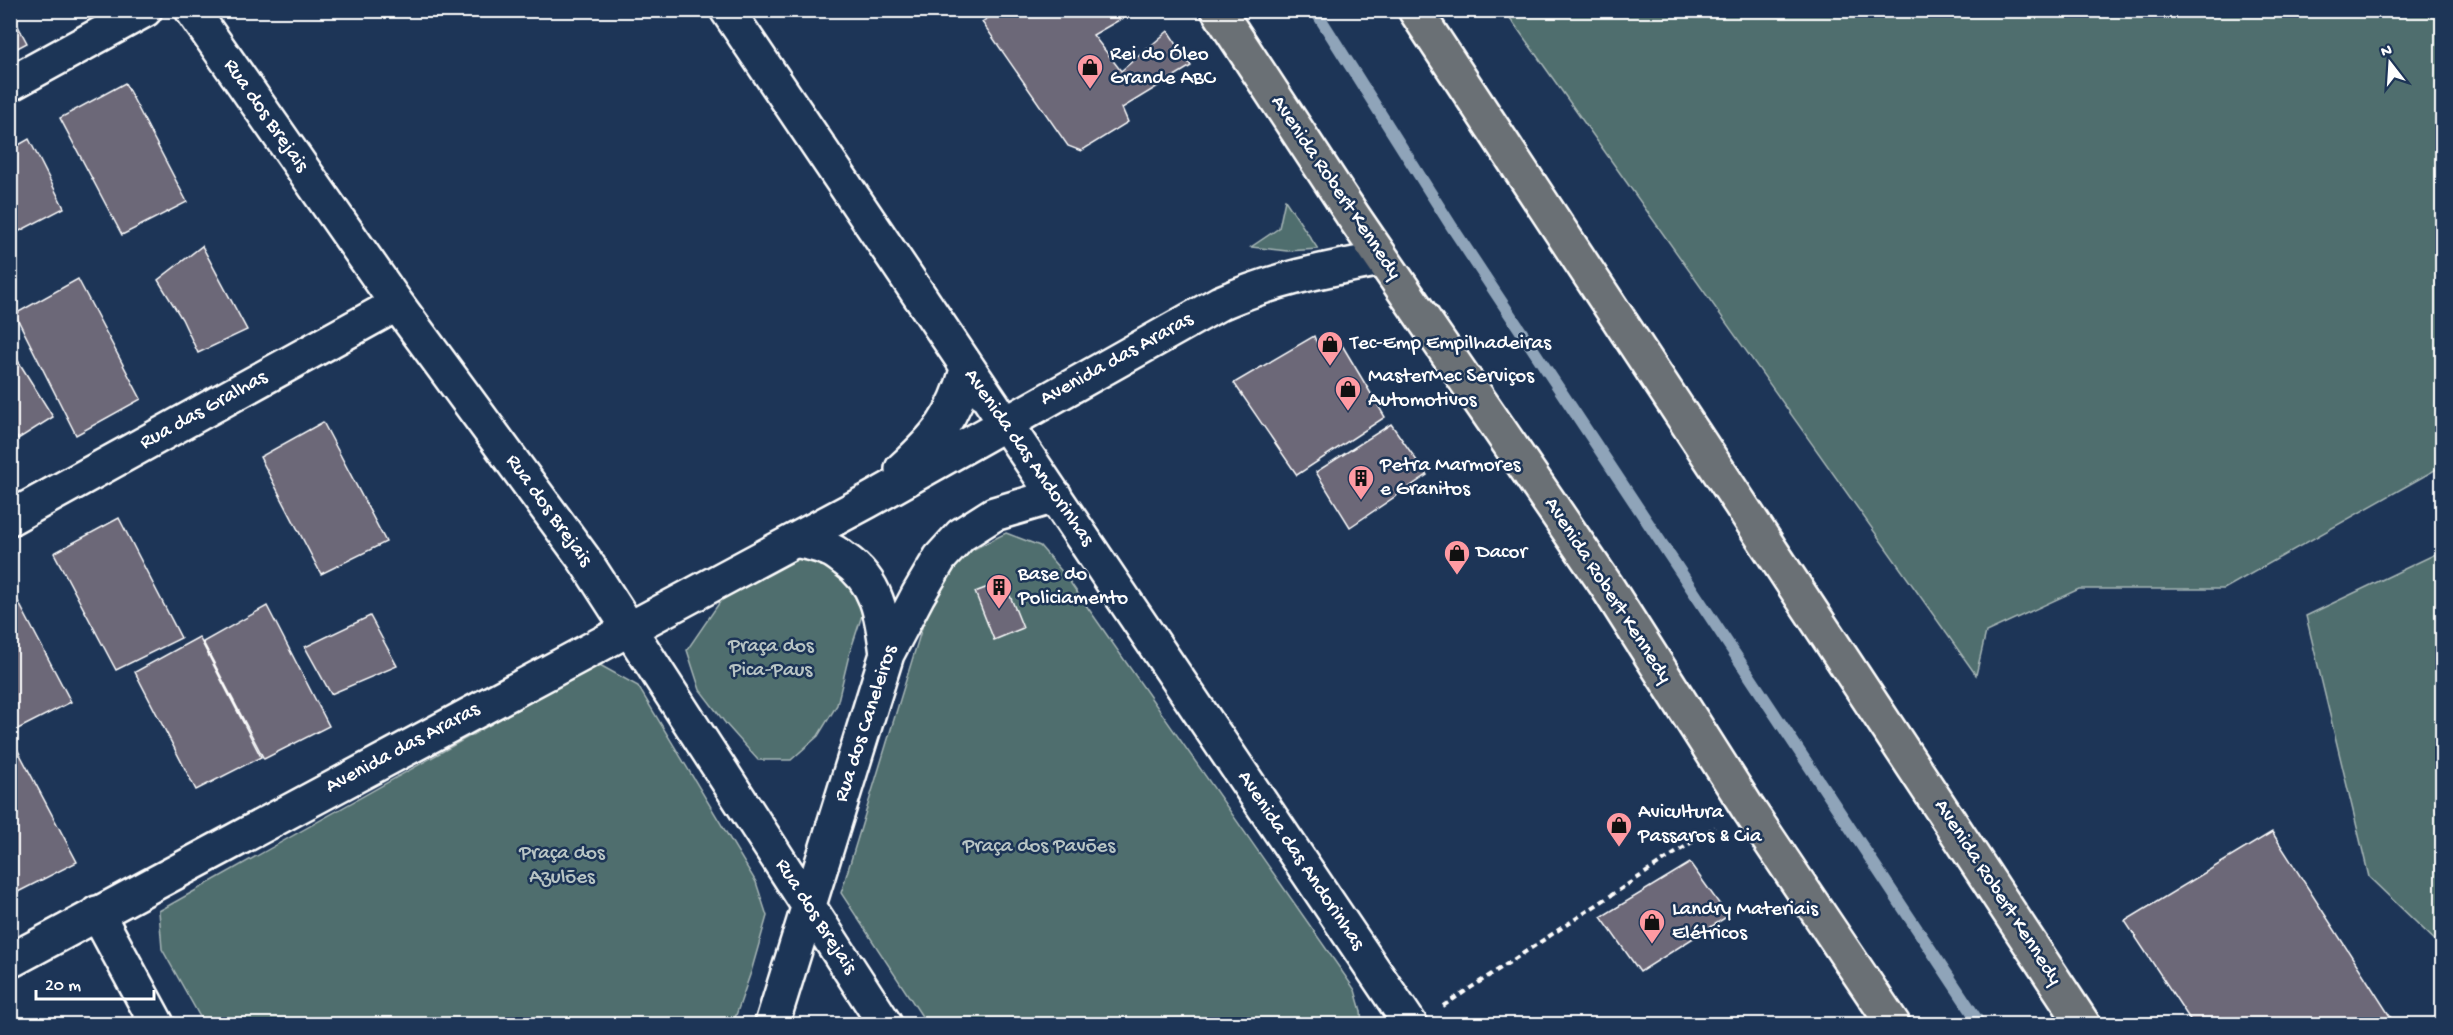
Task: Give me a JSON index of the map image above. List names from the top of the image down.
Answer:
{
  "streets": {
    "main road": ["Avenida Robert Kennedy"],
    "street": [
      "Rua dos Brejais",
      "Avenida das Araras",
      "Rua das Gralhas",
      "Avenida das Andorinhas",
      "Rua dos Caneleiros"
    ]
  },
  "crossings": [
    ["Rua dos Brejais", "Avenida das Araras"],
    ["Rua dos Brejais", "Rua das Gralhas"],
    ["Rua dos Brejais", "Rua dos Caneleiros"],
    ["Avenida Robert Kennedy", "Avenida das Araras"],
    ["Avenida das Araras", "Avenida das Andorinhas"],
    ["Avenida das Andorinhas", "Rua dos Caneleiros"]
  ],
  "parks": ["Praça dos Pica-Paus", "Praça dos Pavões", "Praça dos Azulões"],
  "places": {
    "shop": [
      "Rei do Óleo Grande ABC",
      "Tec-Emp Empilhadeiras",
      "MasterMec Serviços Automotivos",
      "Dacor",
      "Avicultura Passaros & Cia",
      "Landry Materiais Elétricos"
    ],
    "building": ["Petra Marmores e Granitos", "Base do Policiamento"]
  },
  "scale_bar": "20 m",
  "north": "top"
}
